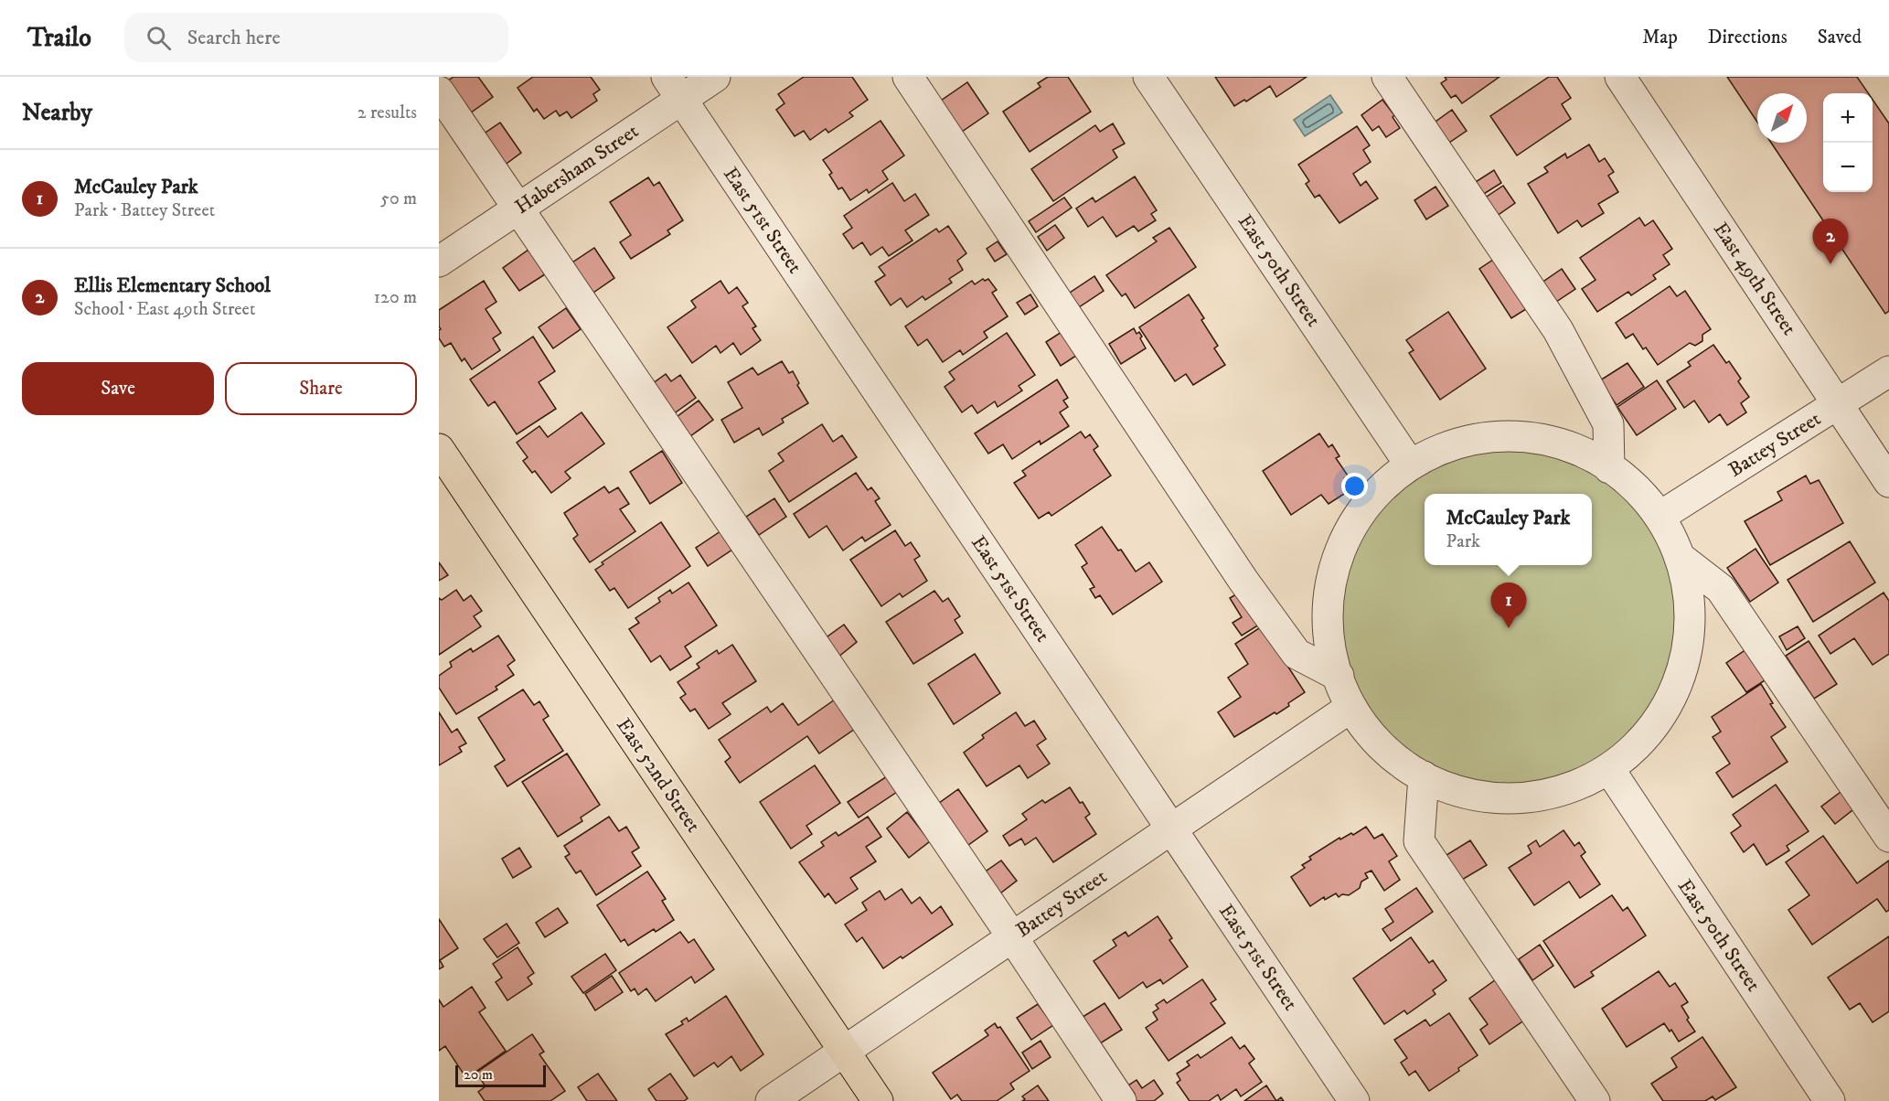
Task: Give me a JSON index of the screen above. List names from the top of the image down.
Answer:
{
  "streets": {
    "main road": ["East 52nd Street"],
    "street": [
      "Habersham Street",
      "East 51st Street",
      "East 50th Street",
      "East 49th Street",
      "Battey Street"
    ]
  },
  "crossings": [
    ["Habersham Street", "East 51st Street"],
    ["East 51st Street", "Battey Street"],
    ["East 49th Street", "Battey Street"],
    ["Battey Street", "East 52nd Street"]
  ],
  "scale_bar": "20 m",
  "north": "top right",
  "page": {
    "header": "Trailo",
    "search": "Search here",
    "nav": ["Map", "Directions", "Saved"],
    "heading": ["Nearby", "2 results"],
    "map_buttons": ["+", "−"],
    "list": [
      {
        "mark": "1",
        "name": "McCauley Park",
        "note": "Park · Battey Street",
        "value": "50 m"
      },
      {
        "mark": "2",
        "name": "Ellis Elementary School",
        "note": "School · East 49th Street",
        "value": "120 m"
      }
    ],
    "pins": ["2", "1"],
    "buttons": ["Save", "Share"],
    "popup": ["McCauley Park", "Park"],
    "scale": "20 m"
  }
}
